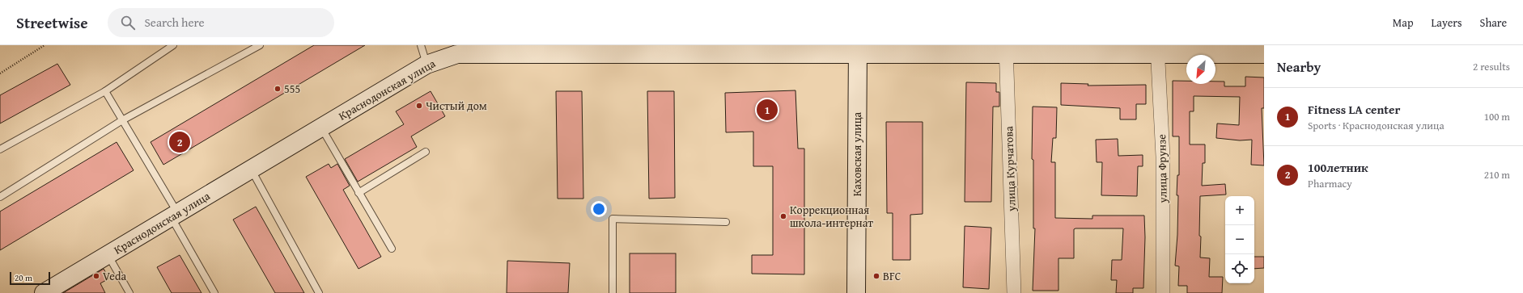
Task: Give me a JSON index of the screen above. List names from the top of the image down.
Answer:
{
  "streets": {
    "street": [
      "Краснодонская улица",
      "Каховская улица",
      "улица Курчатова",
      "улица Фрунзе"
    ]
  },
  "crossings": [
    ["Краснодонская улица", "Каховская улица"],
    ["Краснодонская улица", "улица Курчатова"],
    ["Краснодонская улица", "улица Фрунзе"]
  ],
  "places": [
    "555",
    "Чистый дом",
    "Коррекционная школа-интернат",
    "Veda",
    "BFC"
  ],
  "scale_bar": "20 m",
  "north": "bottom left",
  "page": {
    "header": "Streetwise",
    "search": "Search here",
    "nav": ["Map", "Layers", "Share"],
    "heading": ["Nearby", "2 results"],
    "list": [
      {
        "mark": "1",
        "name": "Fitness LA center",
        "note": "Sports · Краснодонская улица",
        "value": "100 m"
      },
      {
        "mark": "2",
        "name": "100летник",
        "note": "Pharmacy",
        "value": "210 m"
      }
    ],
    "pins": ["1", "2"],
    "map_buttons": ["+", "−"],
    "scale": "20 m"
  }
}
